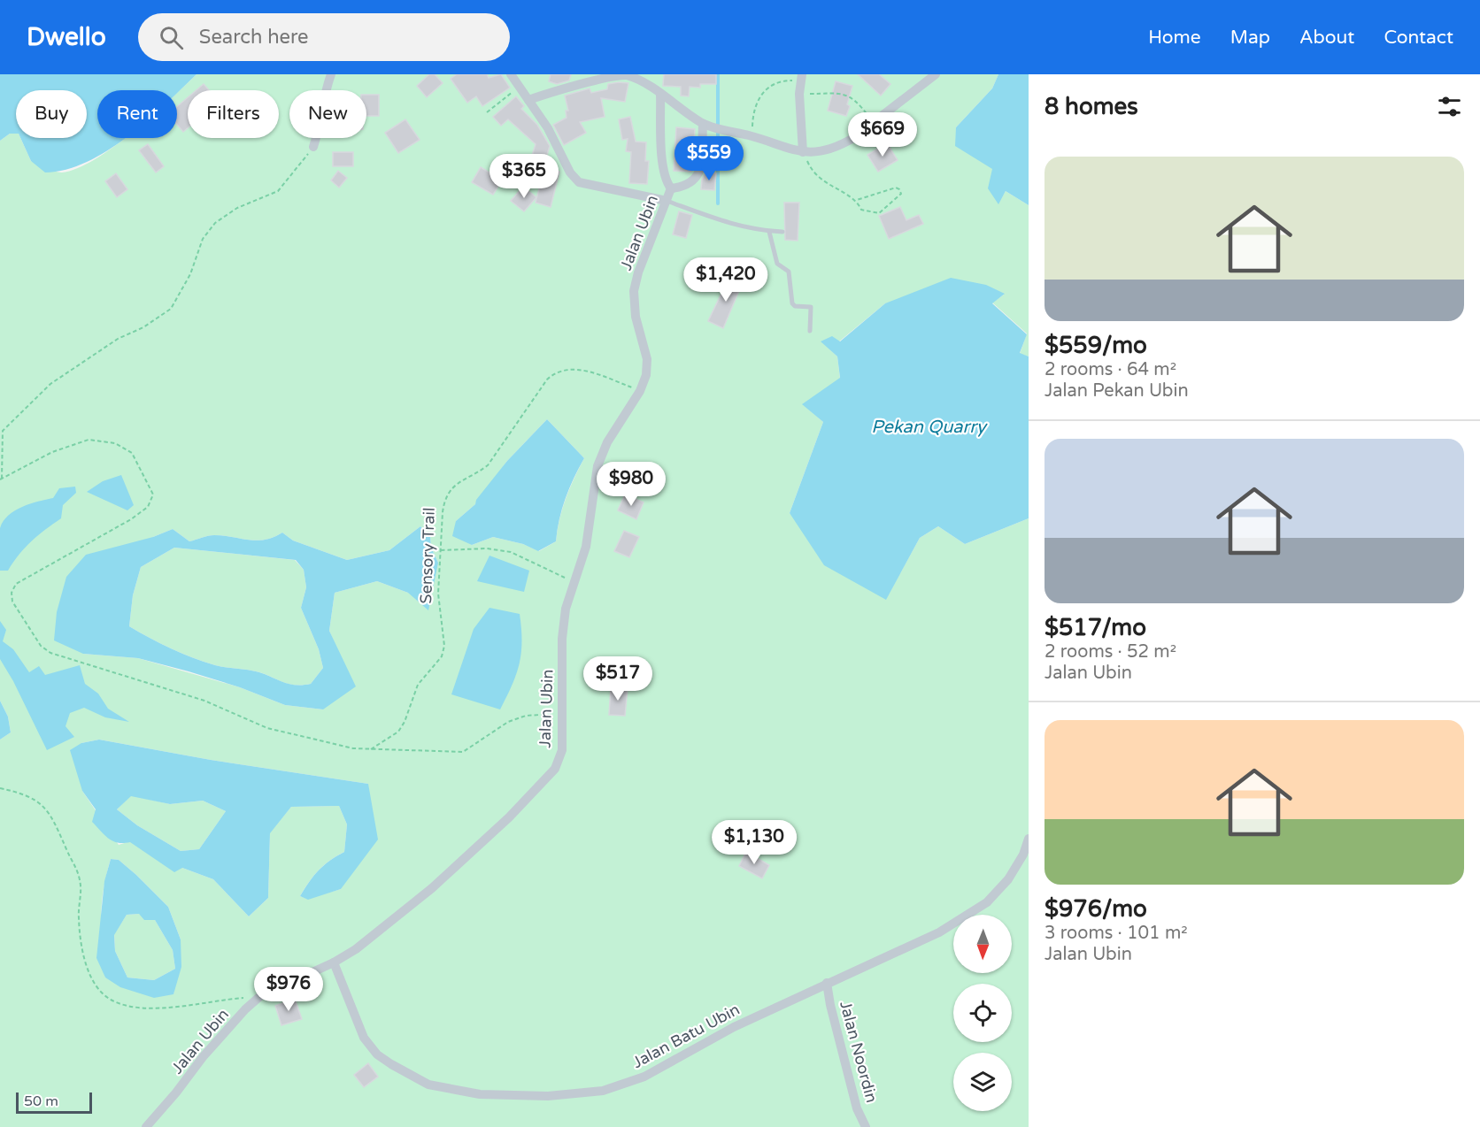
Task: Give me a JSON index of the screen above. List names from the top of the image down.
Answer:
{
  "streets": {
    "street": ["Jalan Ubin", "Jalan Batu Ubin", "Jalan Noordin"],
    "path": ["Sensory Trail"]
  },
  "crossings": [
    ["Jalan Ubin", "Sensory Trail"],
    ["Jalan Ubin", "Jalan Batu Ubin"],
    ["Jalan Batu Ubin", "Jalan Noordin"]
  ],
  "water": ["Pekan Quarry"],
  "scale_bar": "50 m",
  "north": "bottom",
  "page": {
    "header": "Dwello",
    "search": "Search here",
    "nav": [
      "Home",
      "Map",
      "About",
      "Contact"
    ],
    "heading": "8 homes",
    "chip": [
      "Buy",
      "Rent",
      "Filters",
      "New"
    ],
    "price": [
      "$669",
      "$559",
      "$365",
      "$1,420",
      "$980",
      "$517",
      "$1,130",
      "$976"
    ],
    "list": [
      {
        "name": "$559/mo",
        "note": "2 rooms · 64 m² · Jalan Pekan Ubin"
      },
      {
        "name": "$517/mo",
        "note": "2 rooms · 52 m² · Jalan Ubin"
      },
      {
        "name": "$976/mo",
        "note": "3 rooms · 101 m² · Jalan Ubin"
      }
    ],
    "scale": "50 m"
  }
}
